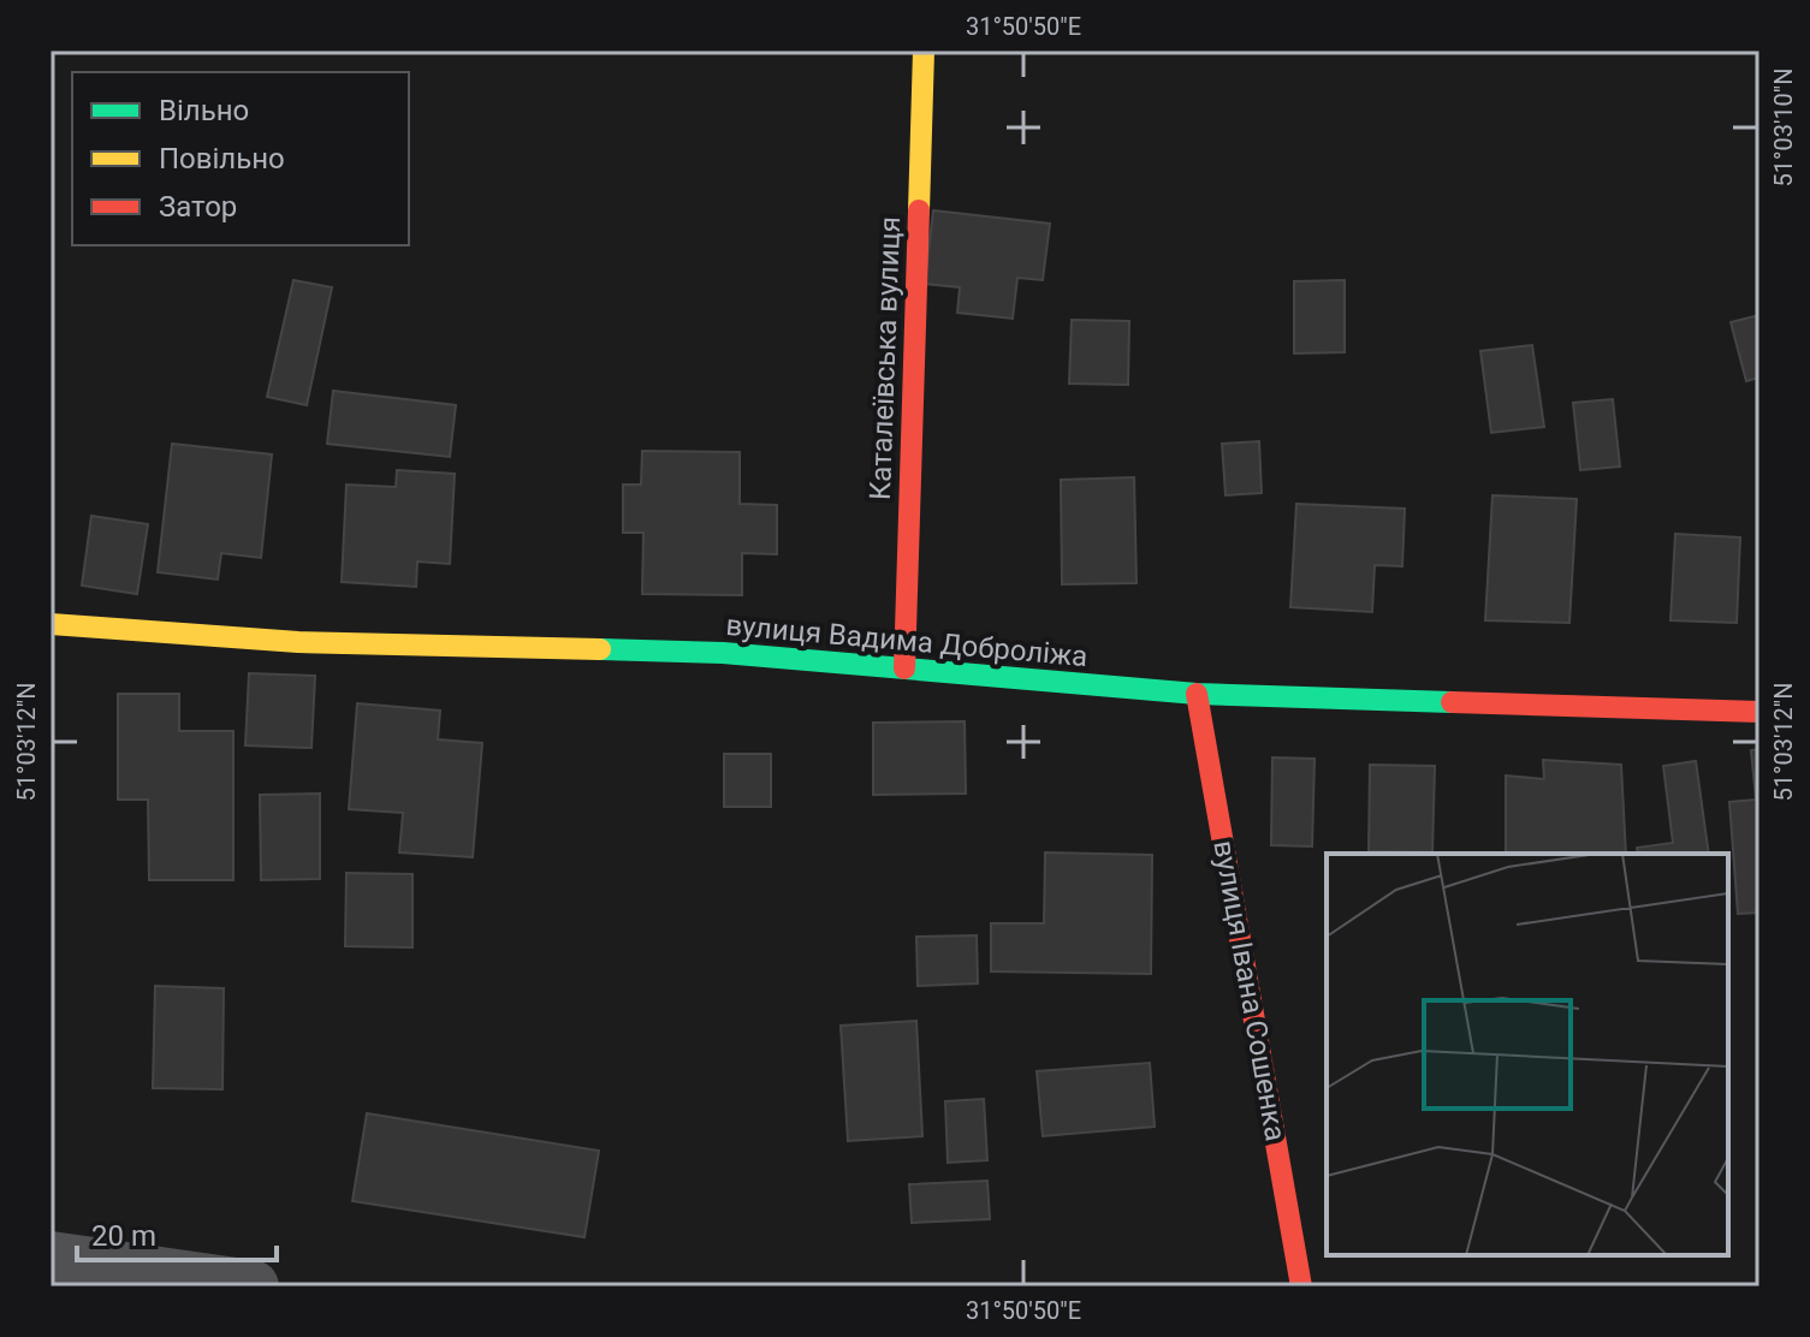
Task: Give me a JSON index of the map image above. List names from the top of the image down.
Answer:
{
  "streets": {
    "street": ["Каталеївська вулиця", "вулиця Вадима Доброліжа", "вулиця Івана Сошенка"]
  },
  "crossings": [
    ["Каталеївська вулиця", "вулиця Вадима Доброліжа"],
    ["вулиця Вадима Доброліжа", "вулиця Івана Сошенка"]
  ],
  "legend": ["Вільно", "Повільно", "Затор"],
  "scale_bar": "20 m",
  "coordinates": ["31°50'50\"E", "51°03'10\"N", "51°03'12\"N"]
}
